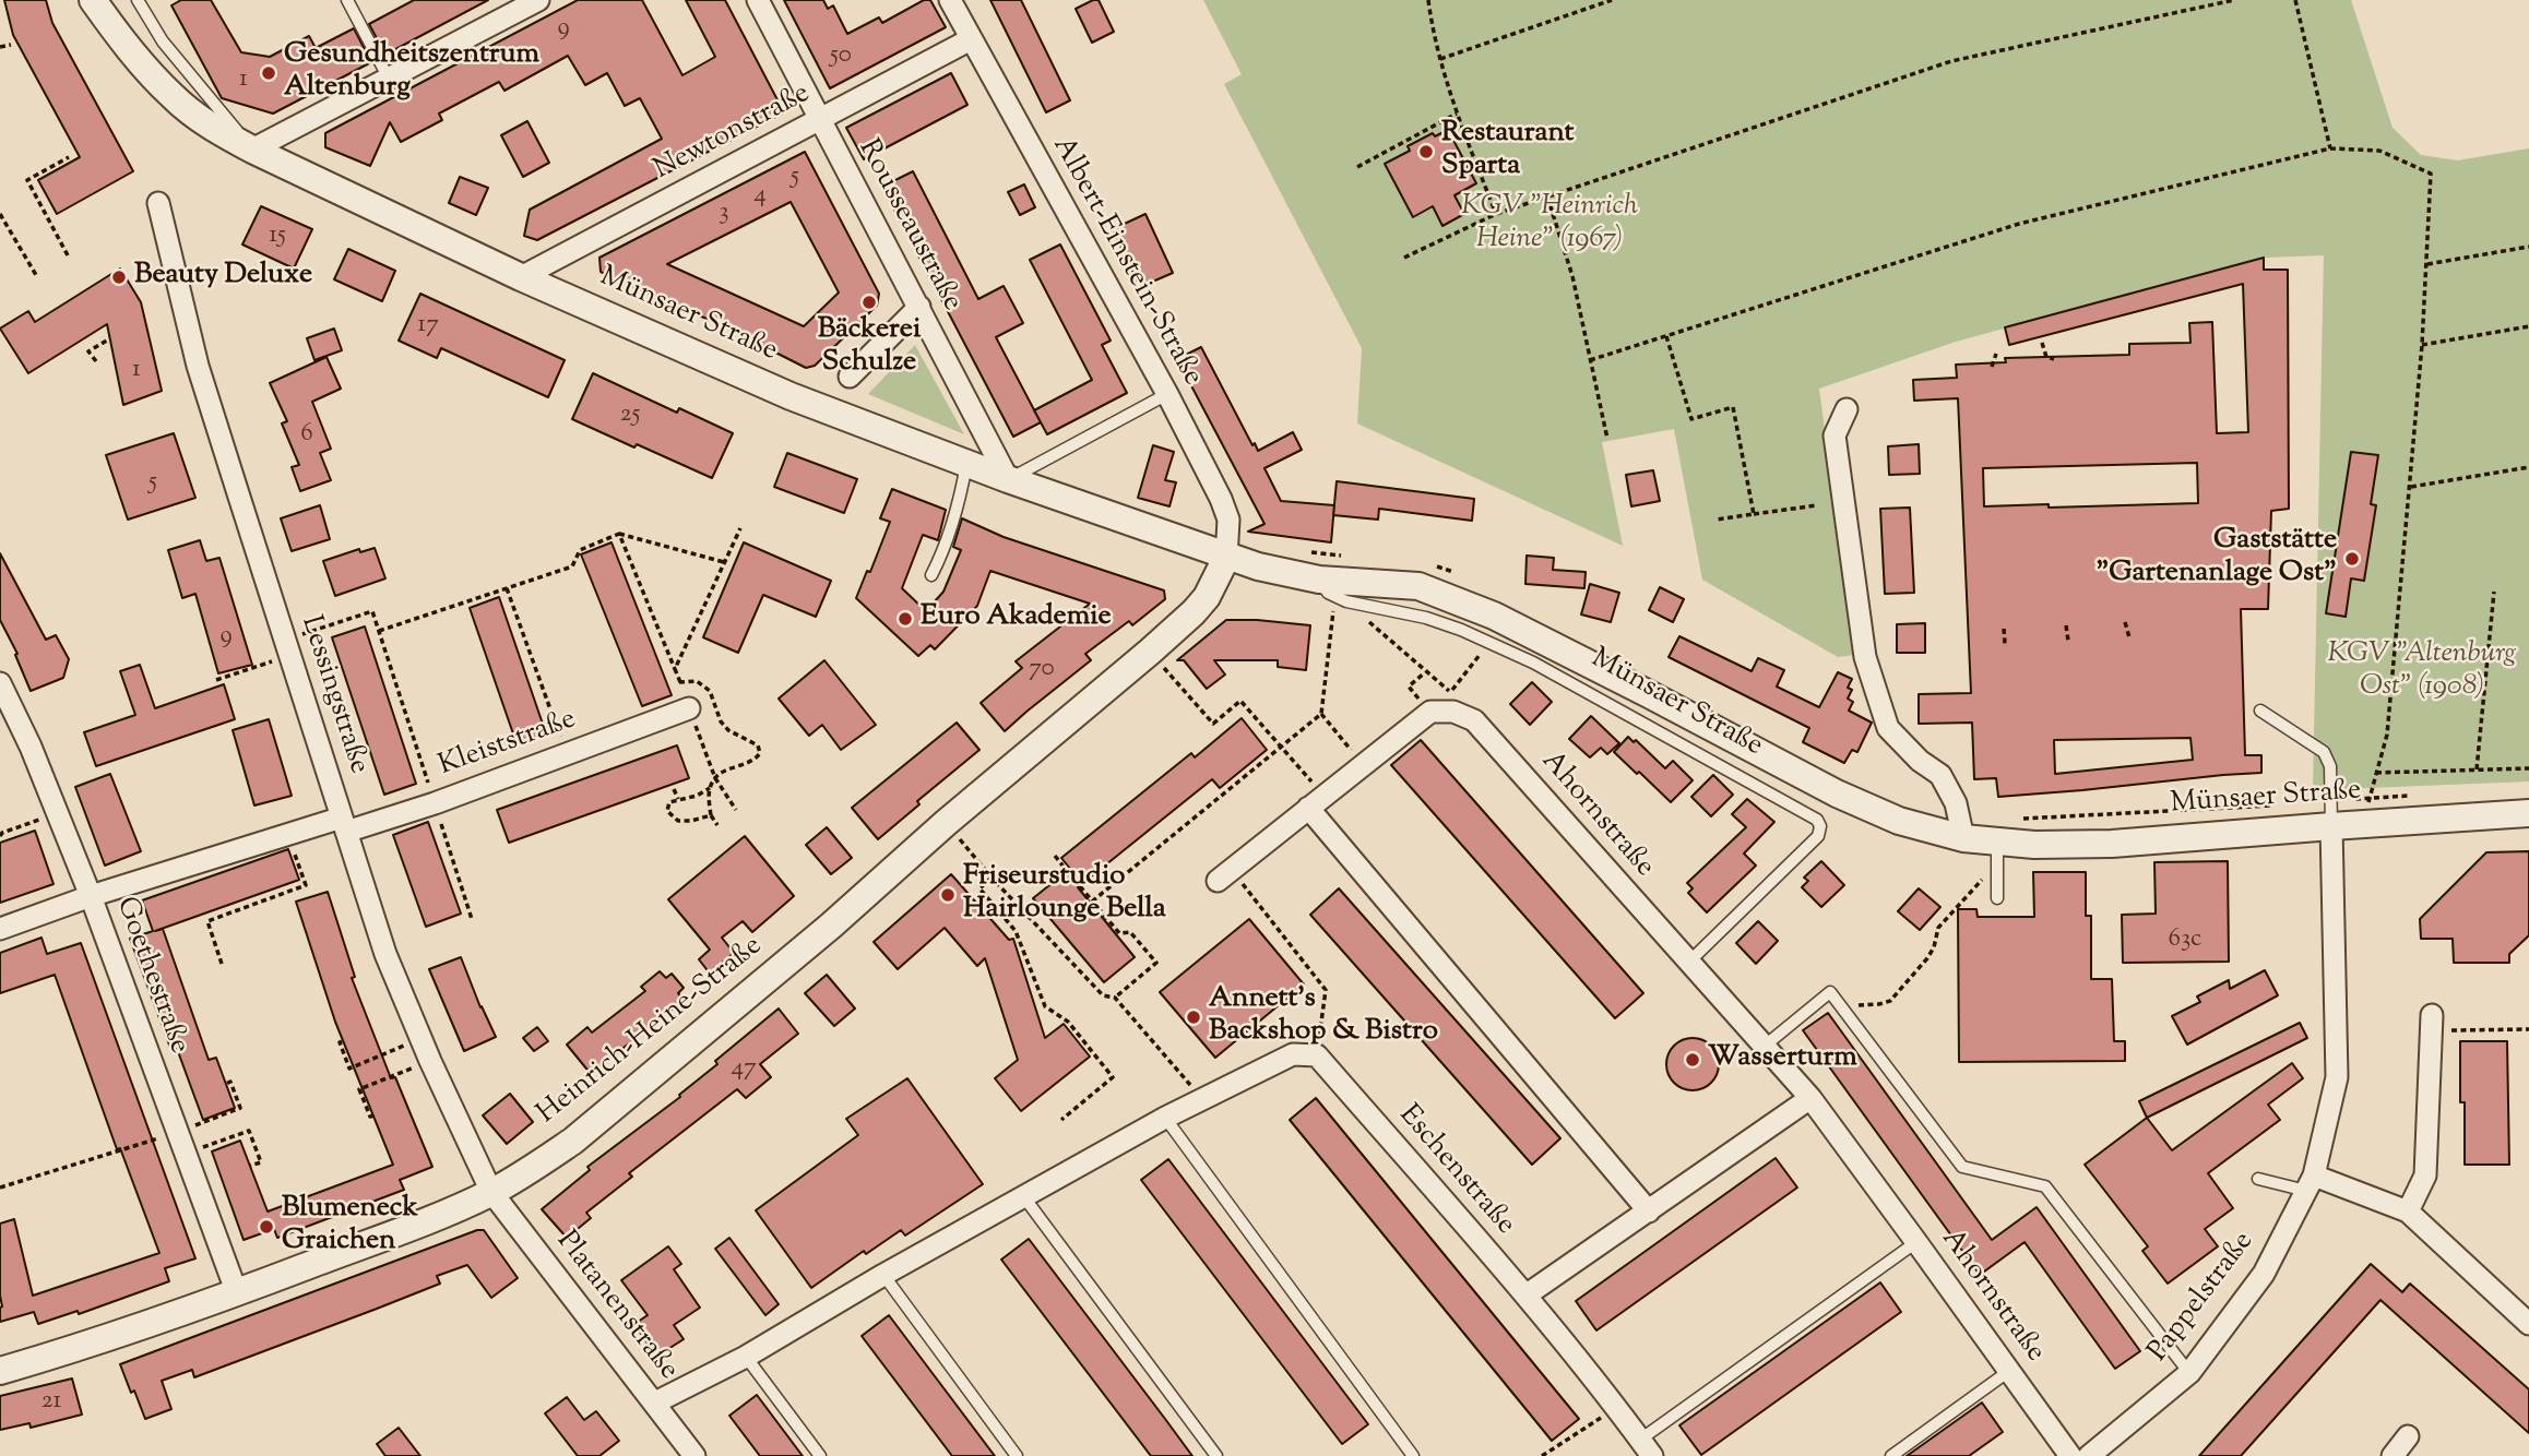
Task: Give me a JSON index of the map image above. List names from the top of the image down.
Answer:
{
  "streets": {
    "street": [
      "Newtonstraße",
      "Rousseaustraße",
      "Albert-Einstein-Straße",
      "Münsaer Straße",
      "Lessingstraße",
      "Kleiststraße",
      "Ahornstraße",
      "Goethestraße",
      "Heinrich-Heine-Straße",
      "Eschenstraße",
      "Pappelstraße",
      "Platanenstraße"
    ]
  },
  "crossings": [
    ["Newtonstraße", "Rousseaustraße"],
    ["Newtonstraße", "Albert-Einstein-Straße"],
    ["Newtonstraße", "Münsaer Straße"],
    ["Rousseaustraße", "Münsaer Straße"],
    ["Albert-Einstein-Straße", "Münsaer Straße"],
    ["Albert-Einstein-Straße", "Heinrich-Heine-Straße"],
    ["Münsaer Straße", "Ahornstraße"],
    ["Münsaer Straße", "Heinrich-Heine-Straße"],
    ["Münsaer Straße", "Pappelstraße"],
    ["Lessingstraße", "Kleiststraße"],
    ["Lessingstraße", "Heinrich-Heine-Straße"],
    ["Lessingstraße", "Platanenstraße"],
    ["Kleiststraße", "Goethestraße"],
    ["Goethestraße", "Heinrich-Heine-Straße"],
    ["Heinrich-Heine-Straße", "Platanenstraße"]
  ],
  "parks": ["KGV \"Heinrich Heine\" (1967)", "KGV \"Altenburg Ost\" (1908)"],
  "places": [
    "Gesundheitszentrum Altenburg",
    "Restaurant Sparta",
    "Beauty Deluxe",
    "Bäckerei Schulze",
    "Gaststätte \"Gartenanlage Ost\"",
    "Euro Akademie",
    "Friseurstudio Hairlounge Bella",
    "Annett's Backshop & Bistro",
    "Wasserturm",
    "Blumeneck Graichen"
  ],
  "house_numbers": [
    "9",
    "50",
    "1",
    "5",
    "4",
    "3",
    "15",
    "17",
    "1",
    "25",
    "6",
    "5",
    "9",
    "70",
    "63c",
    "47",
    "21"
  ]
}
